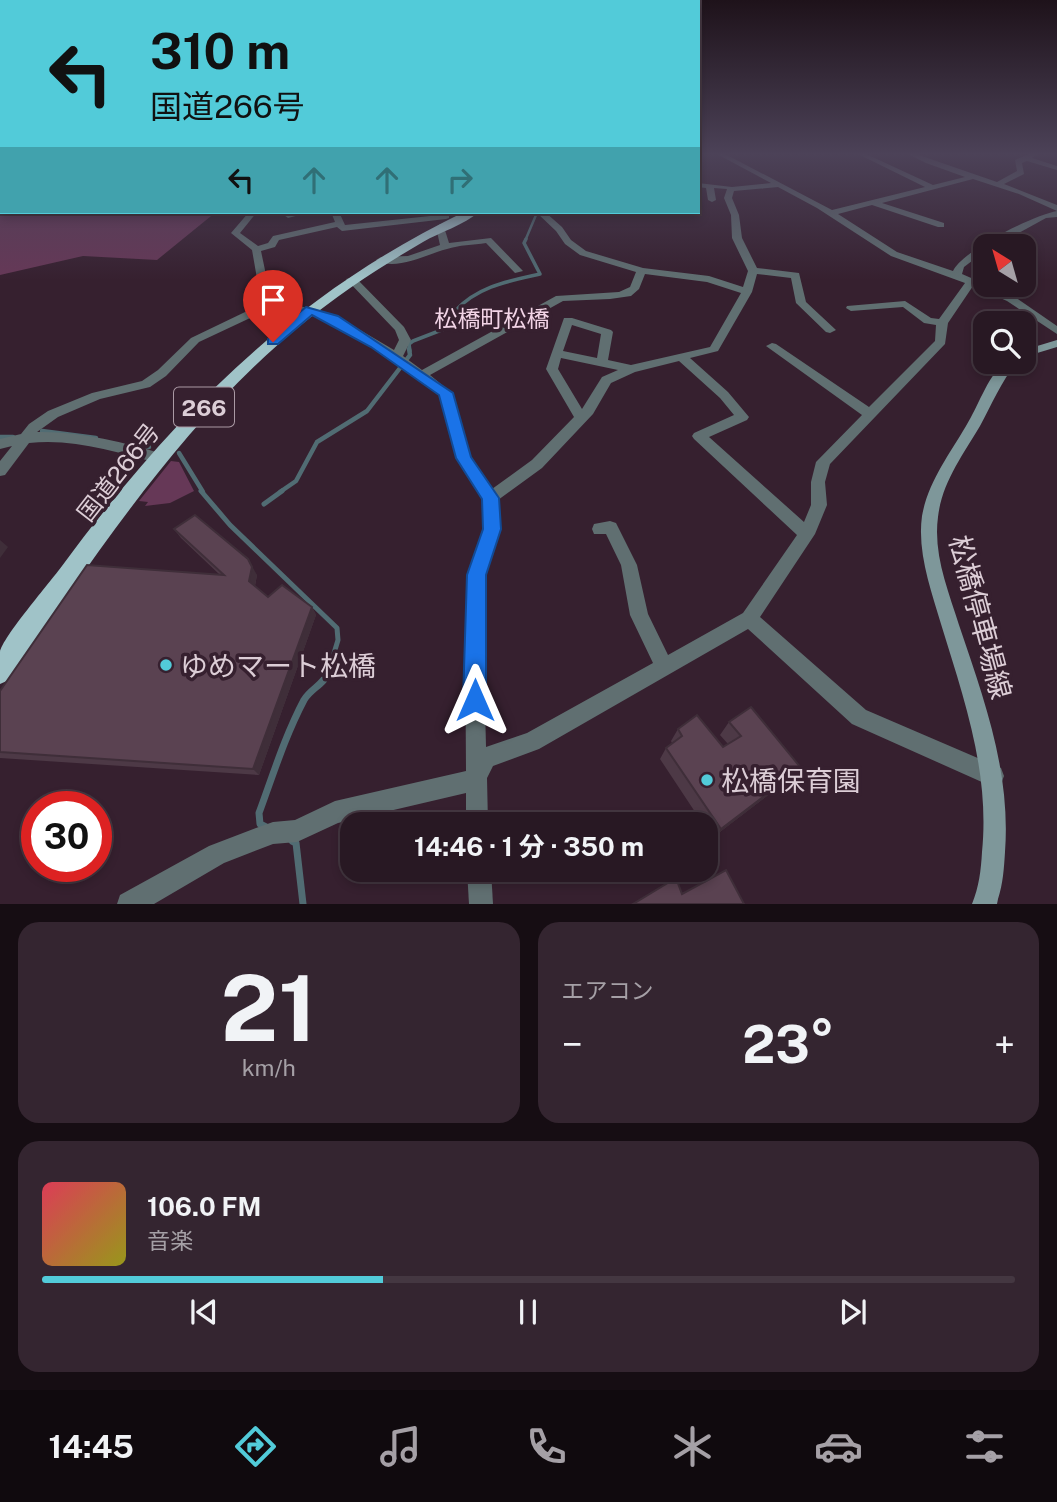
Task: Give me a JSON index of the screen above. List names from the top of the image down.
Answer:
{
  "streets": {
    "highway": ["266", "国道266号"],
    "main road": ["松橋停車場線"]
  },
  "districts": ["松橋町松橋"],
  "places": ["ゆめマート松橋", "松橋保育園"],
  "north": "top left",
  "page": {
    "turn": ["310 m", "国道266号"],
    "limit": "30",
    "trip": "14:46 · 1 分 · 350 m",
    "tile": [
      ["21", "km/h"],
      "エアコン"
    ],
    "heat": ["−", "23°", "+"],
    "song": ["106.0 FM", "音楽"],
    "tabs": "14:45"
  }
}
